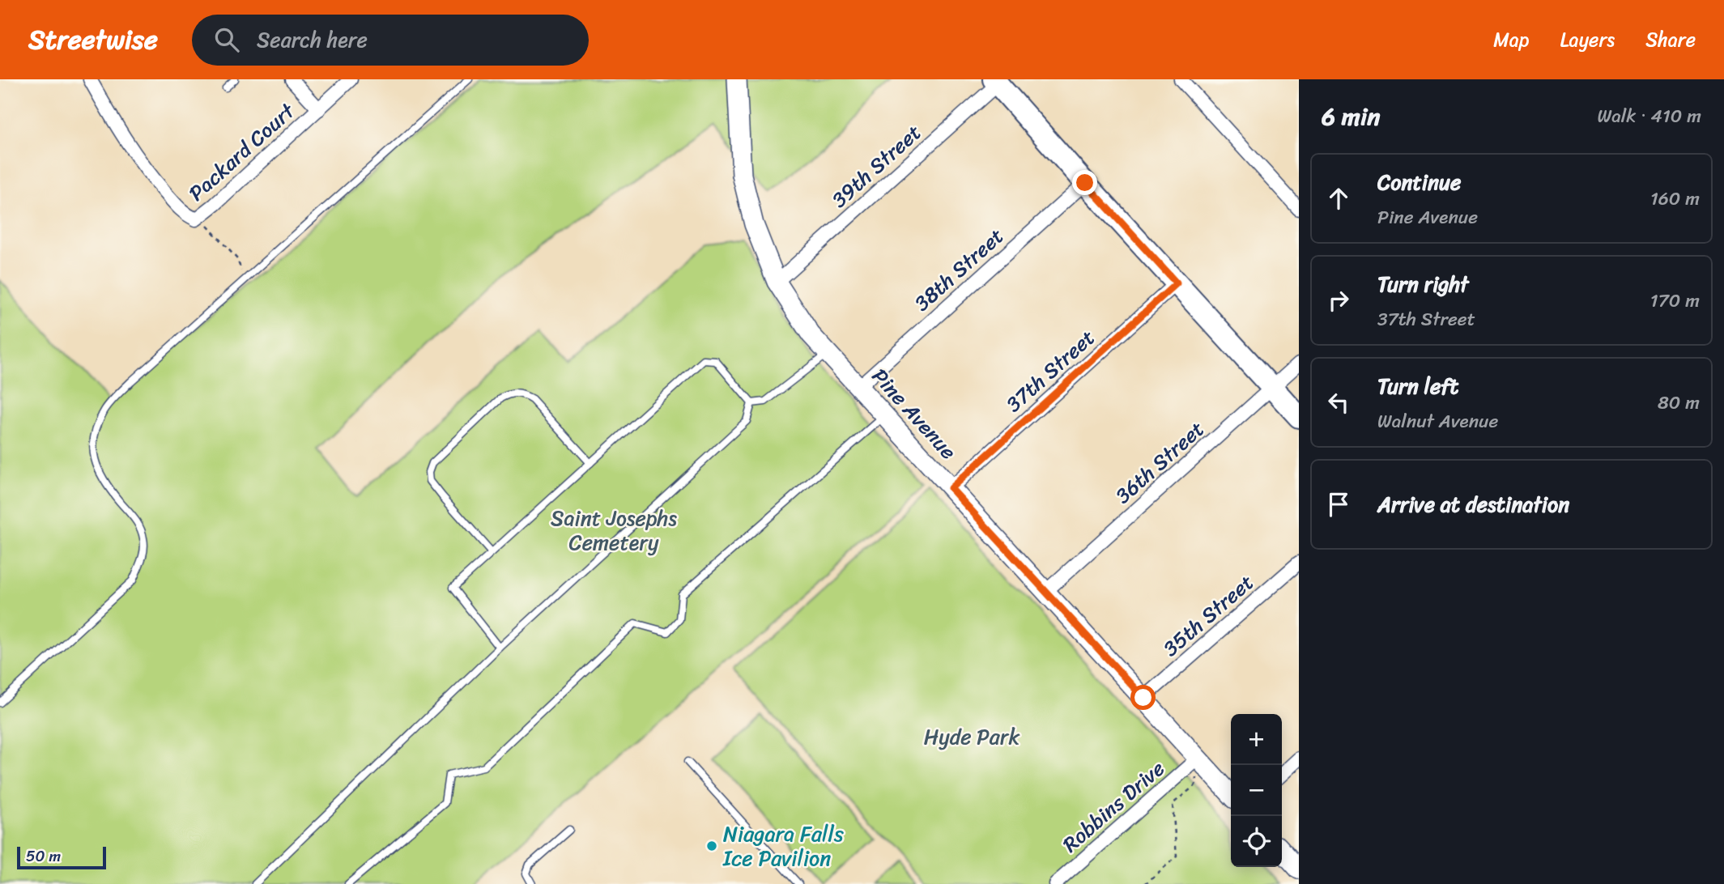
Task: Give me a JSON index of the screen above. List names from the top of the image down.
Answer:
{
  "streets": {
    "main road": ["Pine Avenue"],
    "street": [
      "Packard Court",
      "39th Street",
      "38th Street",
      "37th Street",
      "36th Street",
      "35th Street",
      "Robbins Drive"
    ]
  },
  "crossings": [
    ["39th Street", "Pine Avenue"],
    ["38th Street", "Pine Avenue"],
    ["37th Street", "Pine Avenue"],
    ["Pine Avenue", "36th Street"],
    ["Pine Avenue", "35th Street"],
    ["Pine Avenue", "Robbins Drive"]
  ],
  "parks": ["Saint Josephs Cemetery", "Hyde Park"],
  "places": ["Niagara Falls Ice Pavilion"],
  "scale_bar": "50 m",
  "page": {
    "header": "Streetwise",
    "search": "Search here",
    "nav": ["Map", "Layers", "Share"],
    "heading": ["6 min", "Walk · 410 m"],
    "list": [
      ["Continue", "Pine Avenue", "160 m"],
      ["Turn right", "37th Street", "170 m"],
      ["Turn left", "Walnut Avenue", "80 m"],
      "Arrive at destination"
    ],
    "map_buttons": ["+", "−"],
    "scale": "50 m"
  }
}
